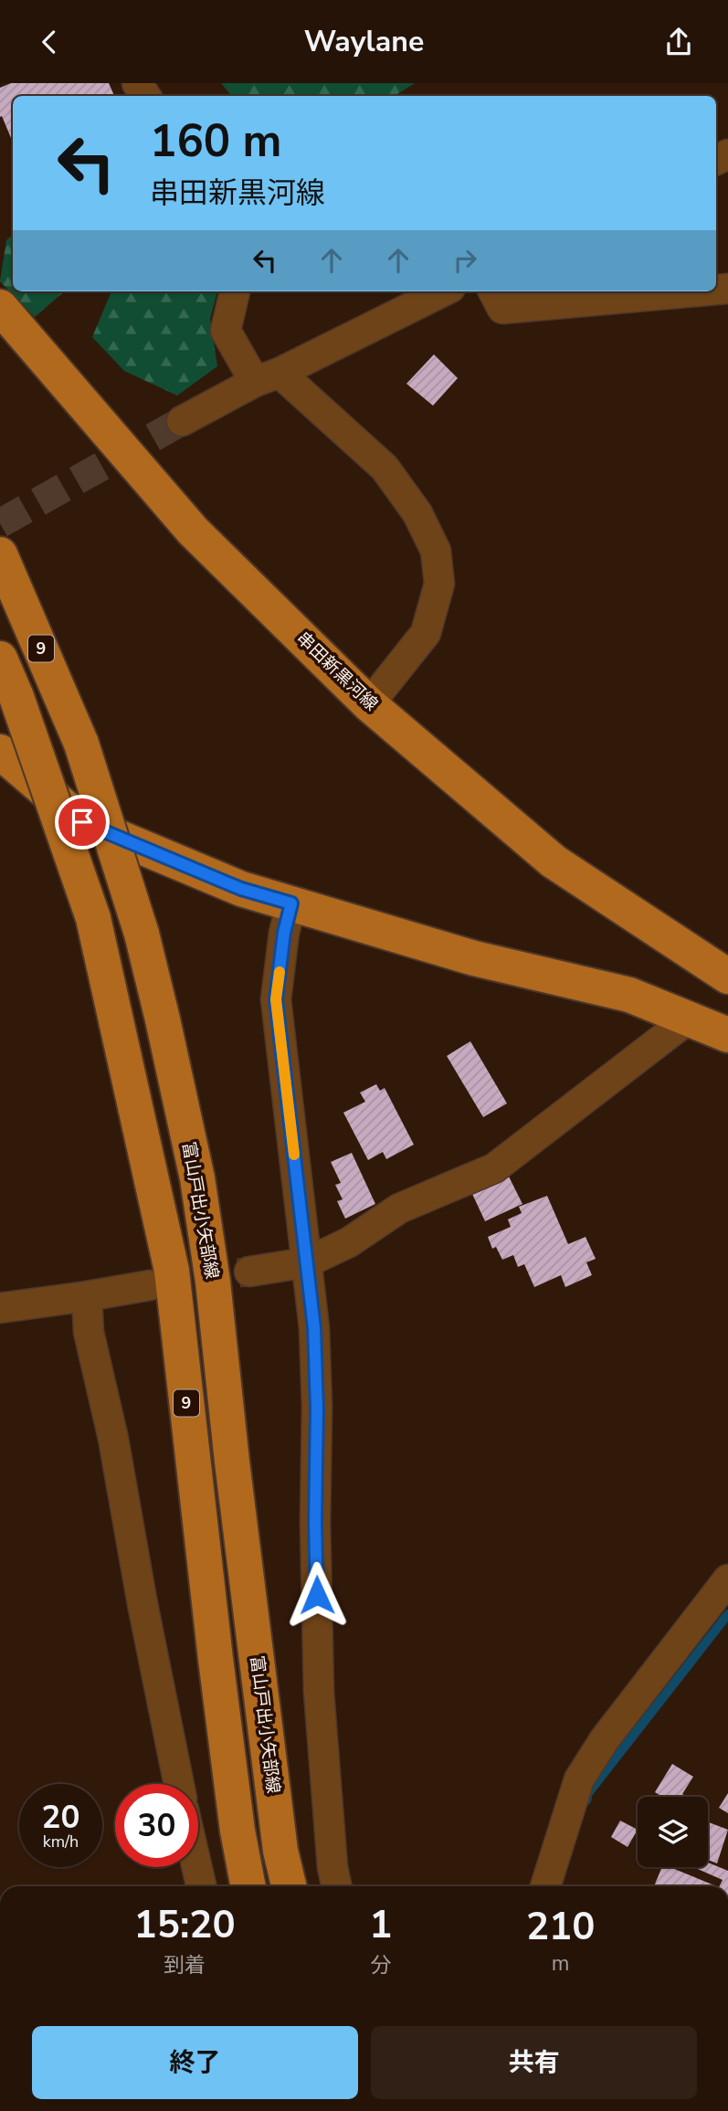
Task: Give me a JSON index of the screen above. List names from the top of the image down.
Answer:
{
  "streets": {
    "main road": ["9", "串田新黒河線", "富山戸出小矢部線"]
  },
  "page": {
    "header": "Waylane",
    "turn": ["160 m", "串田新黒河線"],
    "speed": "20 km/h",
    "limit": "30",
    "eta": [
      "15:20",
      "到着",
      "1",
      "分",
      "210",
      "m"
    ],
    "buttons": ["終了", "共有"]
  }
}
